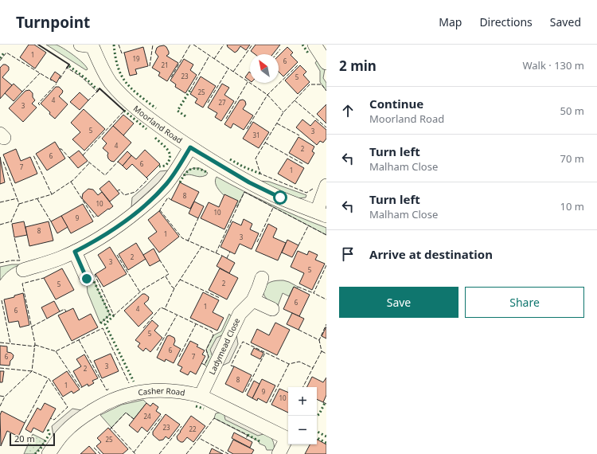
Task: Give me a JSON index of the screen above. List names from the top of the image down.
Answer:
{
  "streets": {
    "street": ["Moorland Road", "Ladymead Close", "Casher Road"]
  },
  "crossings": [
    ["Ladymead Close", "Casher Road"]
  ],
  "house_numbers": [
    "1",
    "19",
    "6",
    "21",
    "23",
    "5",
    "25",
    "4",
    "27",
    "3",
    "5",
    "3",
    "31",
    "4",
    "2",
    "6",
    "6",
    "7",
    "1",
    "8",
    "10",
    "10",
    "9",
    "8",
    "1",
    "3",
    "2",
    "3",
    "5",
    "2",
    "5",
    "6",
    "1",
    "4",
    "6",
    "5",
    "6",
    "6",
    "7",
    "3",
    "2",
    "8",
    "1",
    "9",
    "10",
    "24",
    "23",
    "22",
    "25"
  ],
  "scale_bar": "20 m",
  "north": "top left",
  "page": {
    "header": "Turnpoint",
    "nav": ["Map", "Directions", "Saved"],
    "heading": ["2 min", "Walk · 130 m"],
    "list": [
      ["Continue", "Moorland Road", "50 m"],
      ["Turn left", "Malham Close", "70 m"],
      ["Turn left", "Malham Close", "10 m"],
      "Arrive at destination"
    ],
    "buttons": ["Save", "Share"],
    "map_buttons": ["+", "−"],
    "scale": "20 m"
  }
}
